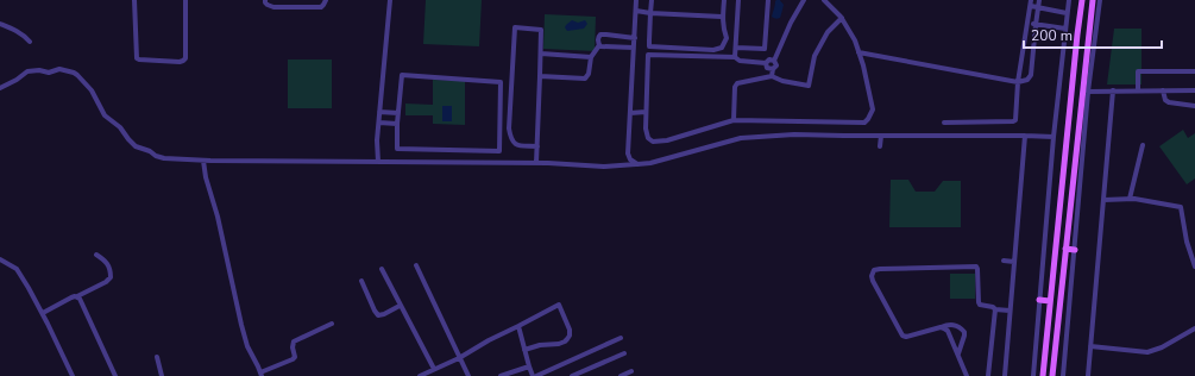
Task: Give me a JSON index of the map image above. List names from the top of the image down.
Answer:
{
  "scale_bar": "200 m"
}
